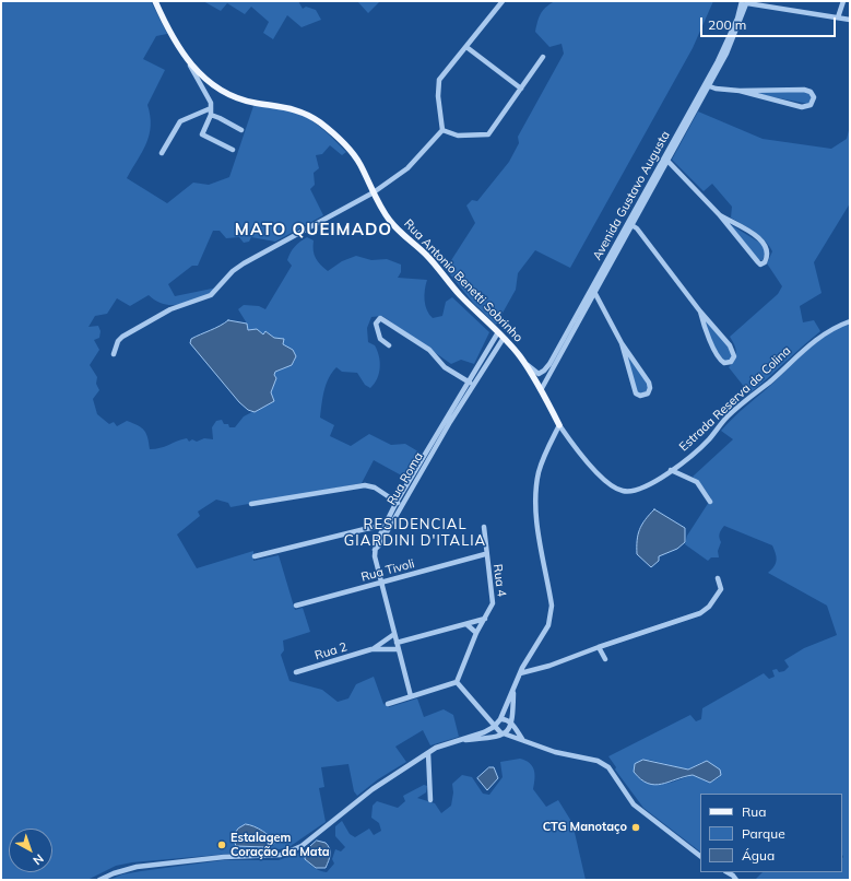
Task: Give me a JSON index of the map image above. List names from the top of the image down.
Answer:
{
  "streets": {
    "main road": ["Rua Antonio Benetti Sobrinho"],
    "street": [
      "Avenida Gustavo Augusta",
      "Estrada Reserva da Colina",
      "Rua Roma",
      "Rua Tivoli",
      "Rua 4",
      "Rua 2"
    ]
  },
  "crossings": [
    ["Avenida Gustavo Augusta", "Rua Antonio Benetti Sobrinho"],
    ["Rua Antonio Benetti Sobrinho", "Estrada Reserva da Colina"],
    ["Rua Antonio Benetti Sobrinho", "Rua Roma"],
    ["Rua Roma", "Rua Tivoli"],
    ["Rua Tivoli", "Rua 4"]
  ],
  "districts": ["MATO QUEIMADO", "RESIDENCIAL GIARDINI D'ITALIA"],
  "places": ["CTG Manotaço", "Estalagem Coração da Mata"],
  "legend": ["Rua", "Parque", "Água"],
  "scale_bar": "200 m",
  "north": "bottom right"
}
